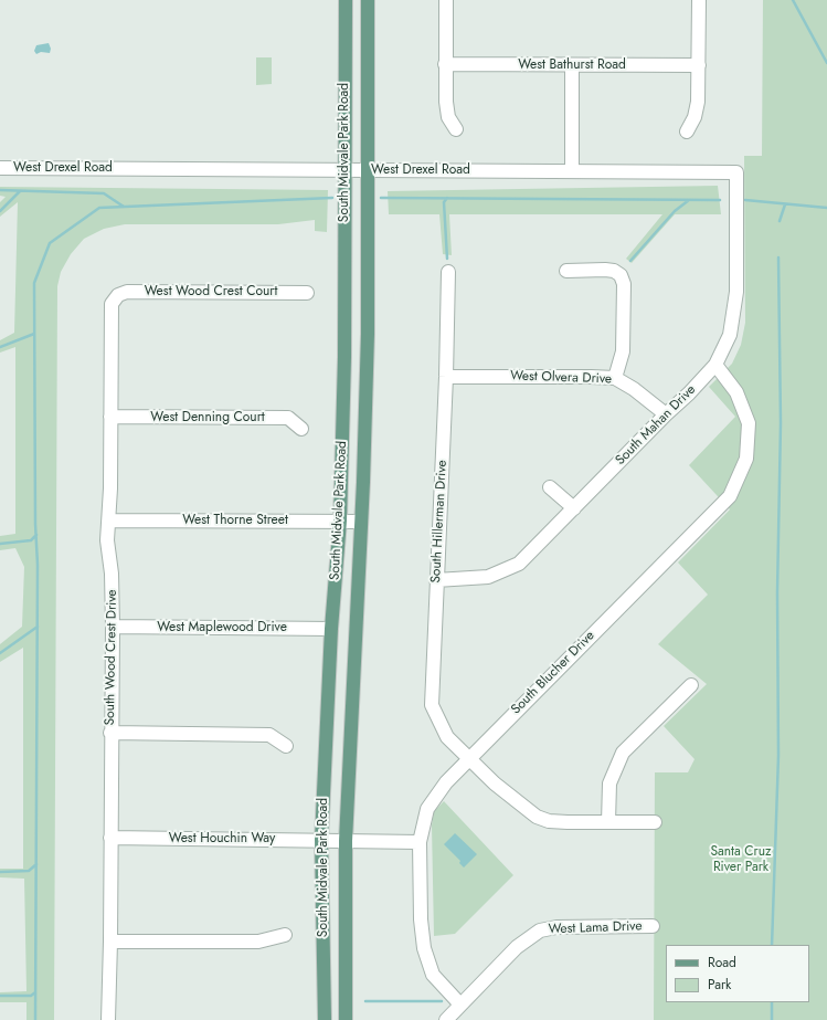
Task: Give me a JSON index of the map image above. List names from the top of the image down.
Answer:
{
  "streets": {
    "main road": ["South Midvale Park Road"],
    "street": [
      "West Bathurst Road",
      "West Drexel Road",
      "West Wood Crest Court",
      "West Olvera Drive",
      "West Denning Court",
      "South Mahan Drive",
      "West Thorne Street",
      "South Hillerman Drive",
      "West Maplewood Drive",
      "South Wood Crest Drive",
      "South Blucher Drive",
      "West Houchin Way",
      "West Lama Drive"
    ]
  },
  "crossings": [
    ["South Midvale Park Road", "West Drexel Road"],
    ["South Midvale Park Road", "West Thorne Street"],
    ["South Midvale Park Road", "West Maplewood Drive"],
    ["South Midvale Park Road", "West Houchin Way"],
    ["West Drexel Road", "South Mahan Drive"],
    ["West Wood Crest Court", "South Wood Crest Drive"],
    ["West Olvera Drive", "South Mahan Drive"],
    ["West Olvera Drive", "South Hillerman Drive"],
    ["West Denning Court", "South Wood Crest Drive"],
    ["South Mahan Drive", "South Hillerman Drive"],
    ["South Mahan Drive", "South Blucher Drive"],
    ["West Thorne Street", "South Wood Crest Drive"],
    ["South Hillerman Drive", "South Blucher Drive"],
    ["West Maplewood Drive", "South Wood Crest Drive"],
    ["South Wood Crest Drive", "West Houchin Way"],
    ["South Blucher Drive", "West Houchin Way"],
    ["South Blucher Drive", "West Lama Drive"]
  ],
  "parks": ["Santa Cruz River Park"],
  "legend": ["Road", "Park"]
}
